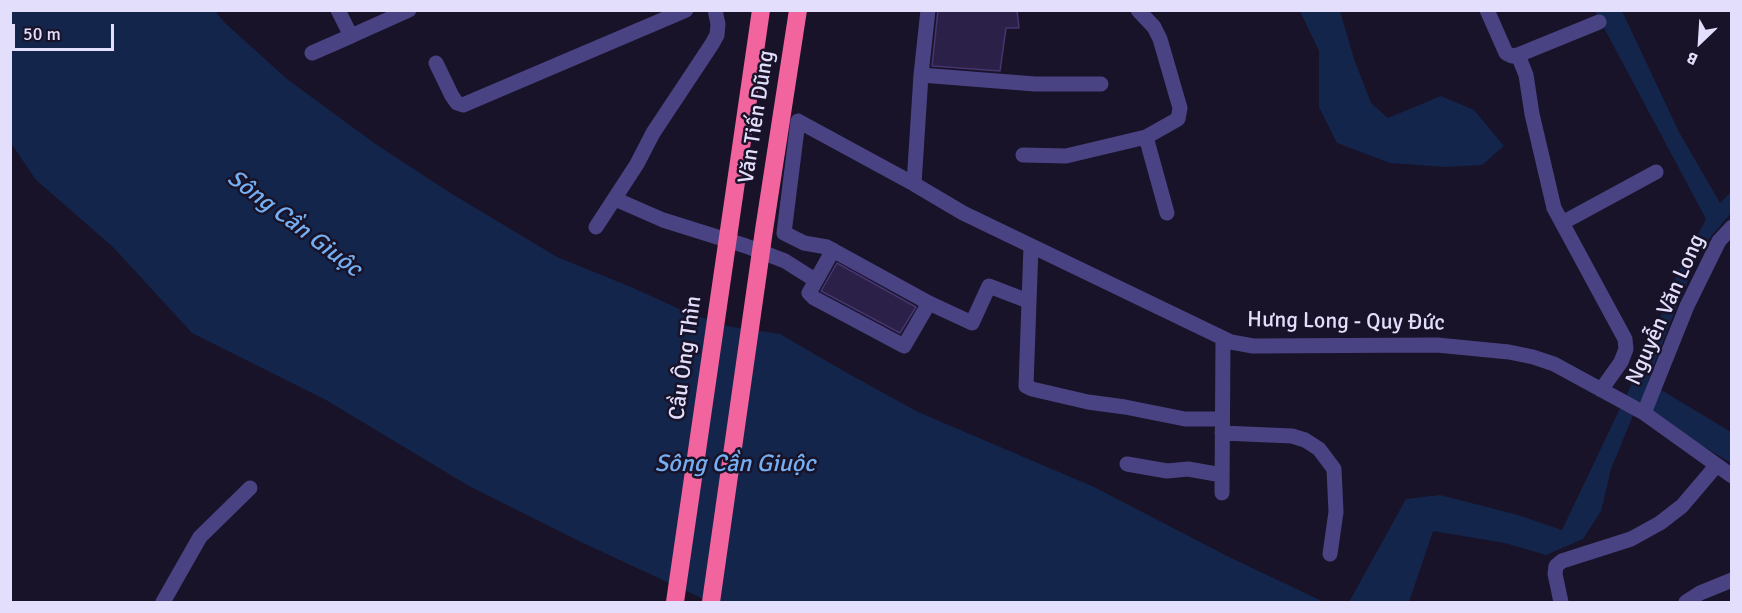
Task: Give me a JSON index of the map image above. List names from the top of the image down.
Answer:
{
  "streets": {
    "highway": ["Văn Tiến Dũng", "Cầu Ông Thìn"],
    "street": ["Nguyễn Văn Long", "Hưng Long - Quy Đức"]
  },
  "crossings": [
    ["Văn Tiến Dũng", "Cầu Ông Thìn"],
    ["Nguyễn Văn Long", "Hưng Long - Quy Đức"]
  ],
  "water": ["Sông Cần Giuộc"],
  "scale_bar": "50 m",
  "north": "bottom left"
}
